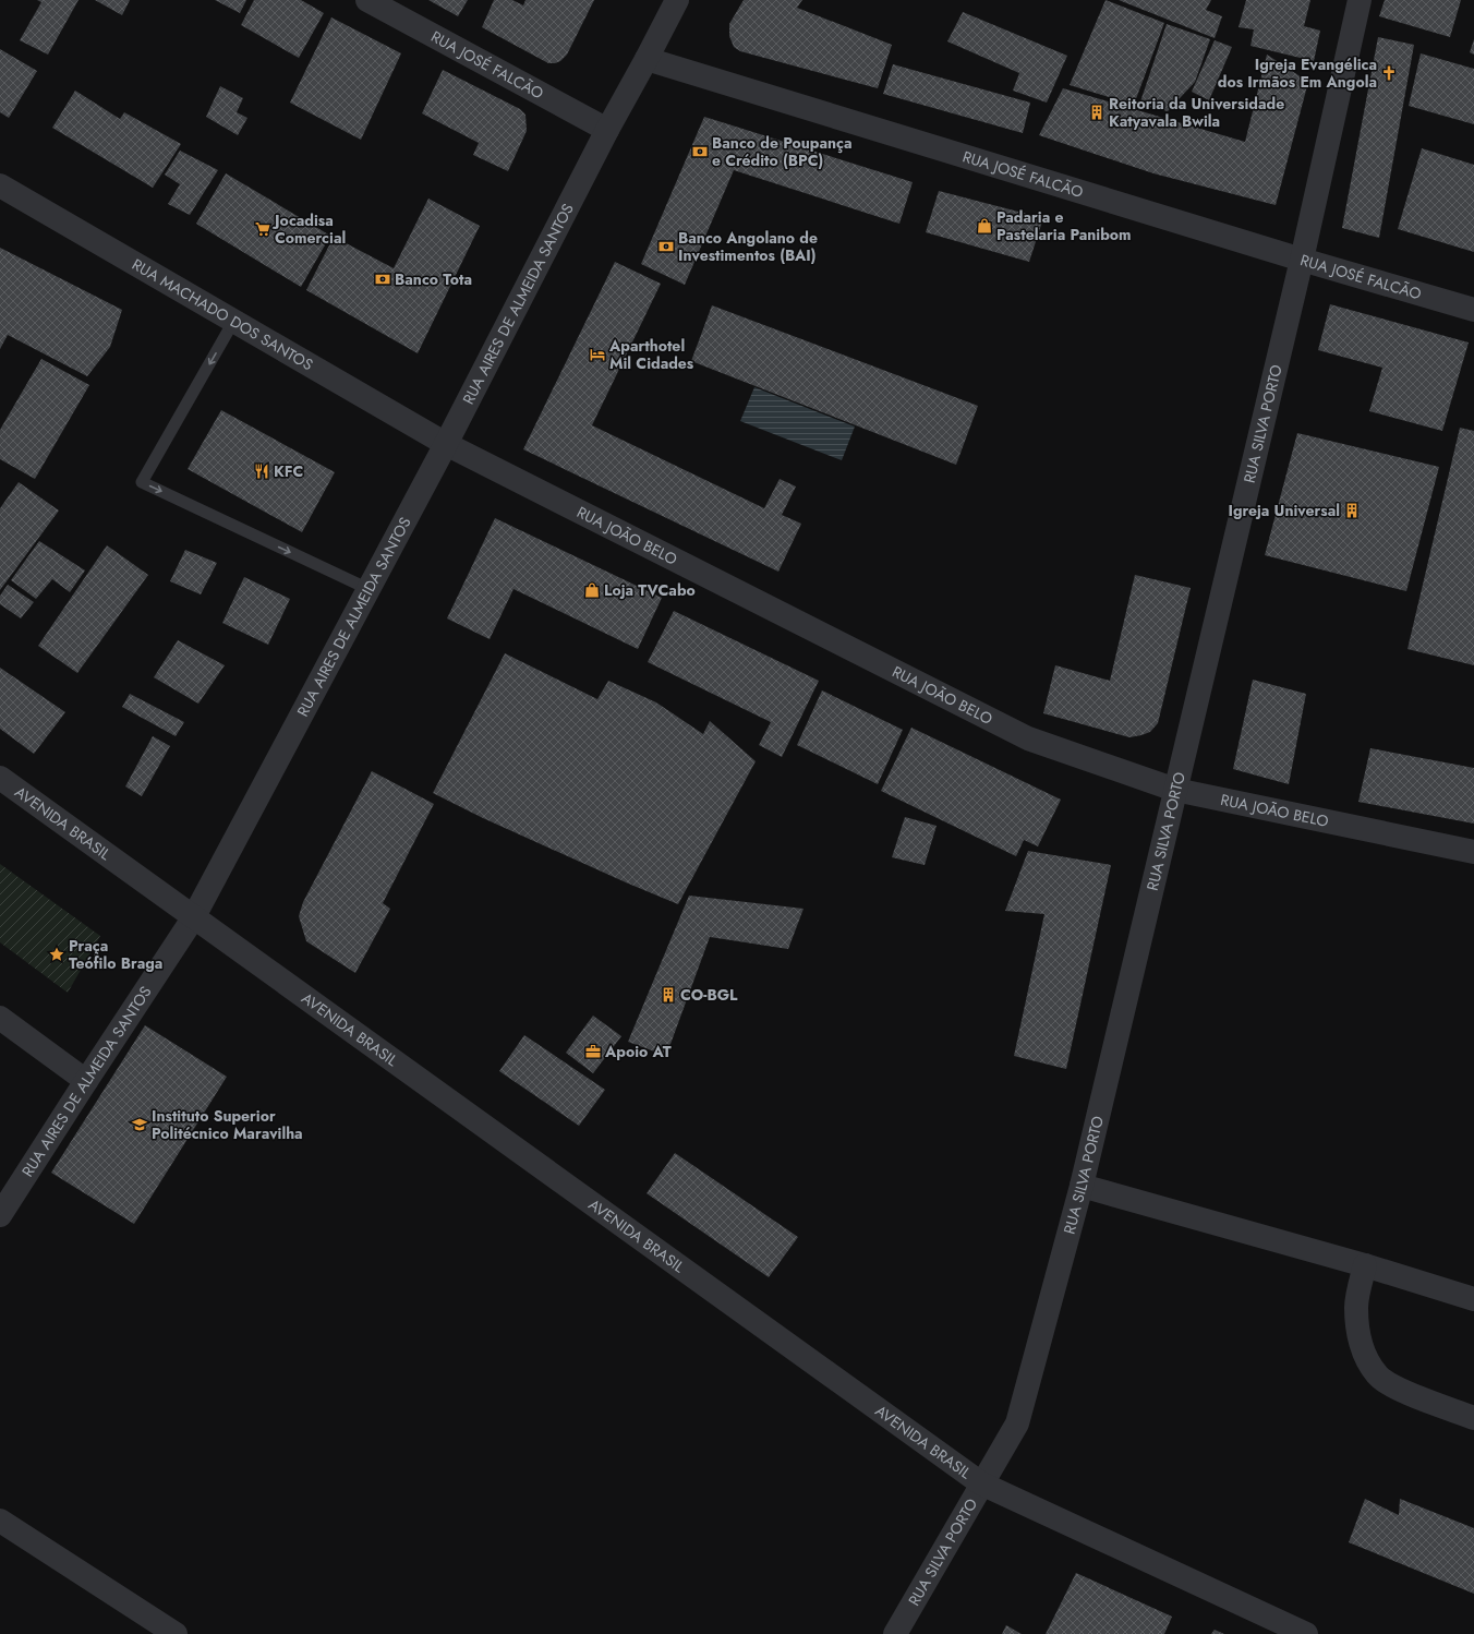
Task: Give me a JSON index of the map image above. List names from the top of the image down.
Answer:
{
  "streets": {
    "street": [
      "RUA JOSÉ FALCÃO",
      "RUA AIRES DE ALMEIDA SANTOS",
      "RUA MACHADO DOS SANTOS",
      "RUA SILVA PORTO",
      "RUA JOÃO BELO",
      "AVENIDA BRASIL"
    ]
  },
  "crossings": [
    ["RUA JOSÉ FALCÃO", "RUA AIRES DE ALMEIDA SANTOS"],
    ["RUA JOSÉ FALCÃO", "RUA SILVA PORTO"],
    ["RUA AIRES DE ALMEIDA SANTOS", "RUA MACHADO DOS SANTOS"],
    ["RUA AIRES DE ALMEIDA SANTOS", "RUA JOÃO BELO"],
    ["RUA AIRES DE ALMEIDA SANTOS", "AVENIDA BRASIL"],
    ["RUA MACHADO DOS SANTOS", "RUA JOÃO BELO"],
    ["RUA SILVA PORTO", "RUA JOÃO BELO"],
    ["RUA SILVA PORTO", "AVENIDA BRASIL"]
  ],
  "places": {
    "church": ["Igreja Evangélica dos Irmãos Em Angola"],
    "building": ["Reitoria da Universidade Katyavala Bwila", "Igreja Universal", "CO-BGL"],
    "bank": ["Banco de Poupança e Crédito (BPC)", "Banco Angolano de Investimentos (BAI)", "Banco Tota"],
    "shop": ["Padaria e Pastelaria Panibom", "Loja TVCabo"],
    "supermarket": ["Jocadisa Comercial"],
    "hotel": ["Aparthotel Mil Cidades"],
    "restaurant": ["KFC"],
    "place": ["Praça Teófilo Braga"],
    "office": ["Apoio AT"],
    "school or university": ["Instituto Superior Politécnico Maravilha"]
  }
}
